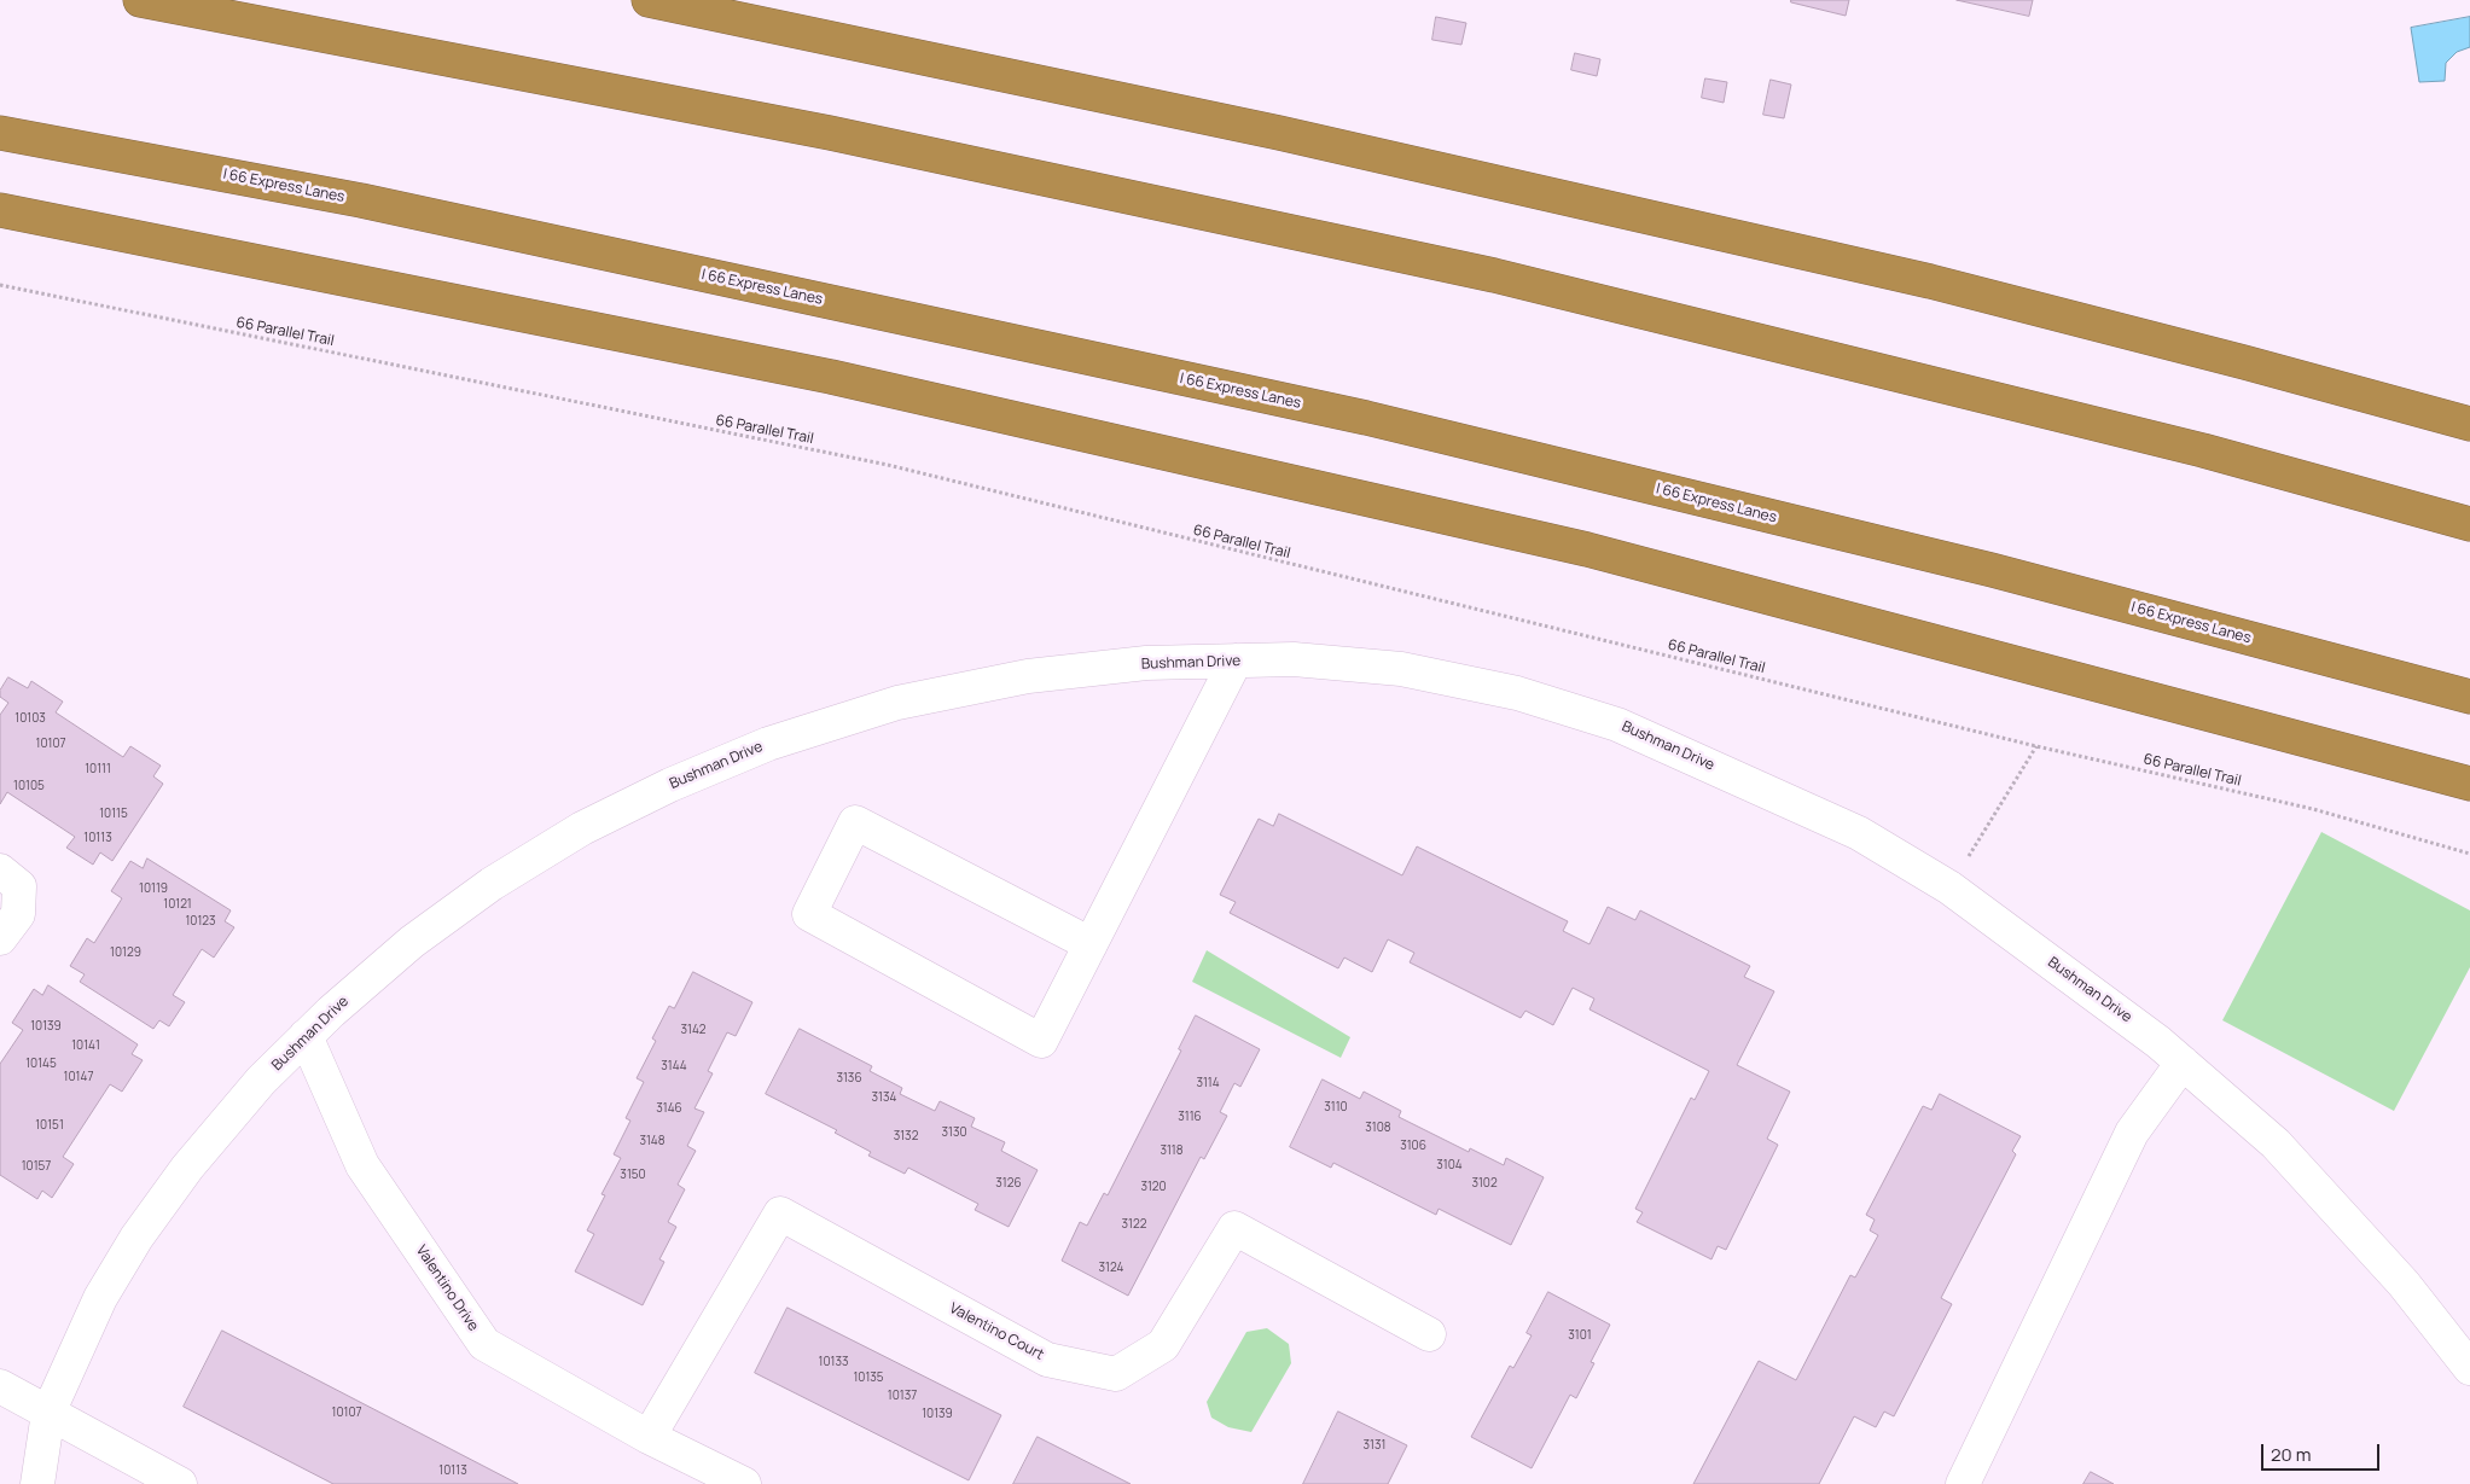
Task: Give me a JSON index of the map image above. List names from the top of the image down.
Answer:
{
  "streets": {
    "highway": ["I 66 Express Lanes"],
    "street": ["Bushman Drive", "Valentino Drive", "Valentino Court"],
    "path": ["66 Parallel Trail"]
  },
  "crossings": [
    ["Bushman Drive", "Valentino Drive"],
    ["Valentino Drive", "Valentino Court"]
  ],
  "house_numbers": [
    "10103",
    "10107",
    "10111",
    "10105",
    "10115",
    "10113",
    "10119",
    "10121",
    "10123",
    "10129",
    "10139",
    "3142",
    "10141",
    "10145",
    "3144",
    "10147",
    "3136",
    "3114",
    "3134",
    "3110",
    "3146",
    "3116",
    "10151",
    "3108",
    "3130",
    "3132",
    "3148",
    "3106",
    "3118",
    "3104",
    "10157",
    "3150",
    "3126",
    "3102",
    "3120",
    "3122",
    "3124",
    "3101",
    "10133",
    "10135",
    "10137",
    "10107",
    "10139",
    "3131",
    "10113"
  ],
  "scale_bar": "20 m"
}
